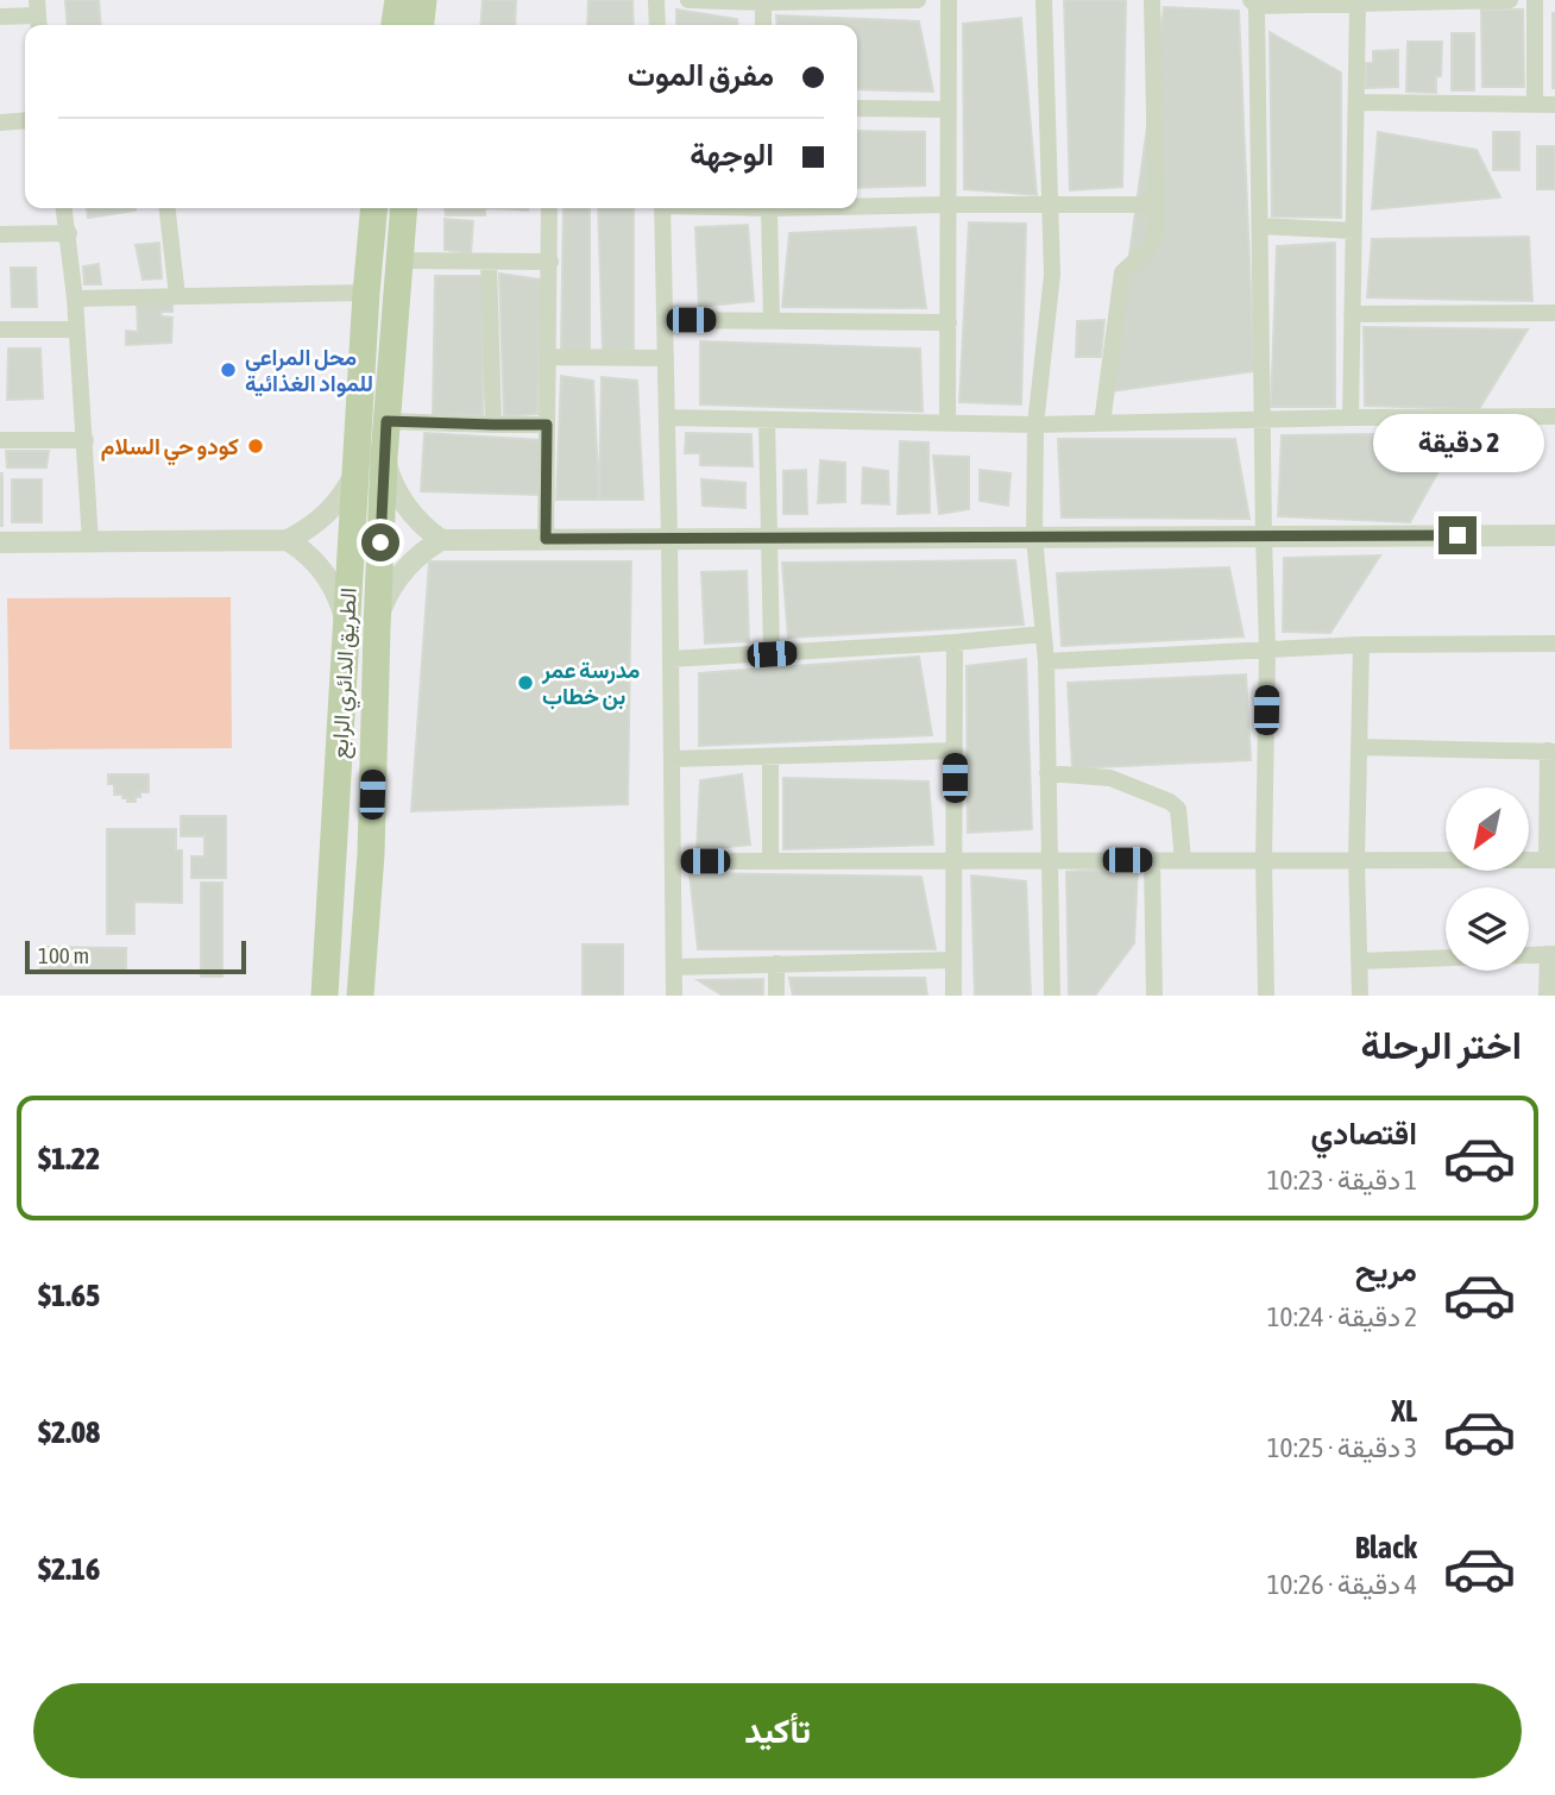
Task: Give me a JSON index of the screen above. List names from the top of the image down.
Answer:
{
  "streets": {
    "main road": ["الطريق الدائري الرابع"]
  },
  "places": ["محل المراعي للمواد الغذائية", "كودو حي السلام", "مدرسة عمر بن خطاب"],
  "scale_bar": "100 m",
  "north": "bottom left",
  "page": {
    "banner": ["مفرق الموت", "الوجهة"],
    "bubble": "2 دقيقة",
    "scale": "100 m",
    "heading": "اختر الرحلة",
    "list": [
      {
        "name": "اقتصادي",
        "note": "1 دقيقة · 10:23",
        "value": "$1.22"
      },
      {
        "name": "مريح",
        "note": "2 دقيقة · 10:24",
        "value": "$1.65"
      },
      {
        "name": "XL",
        "note": "3 دقيقة · 10:25",
        "value": "$2.08"
      },
      {
        "name": "Black",
        "note": "4 دقيقة · 10:26",
        "value": "$2.16"
      }
    ],
    "buttons": "تأكيد"
  }
}
